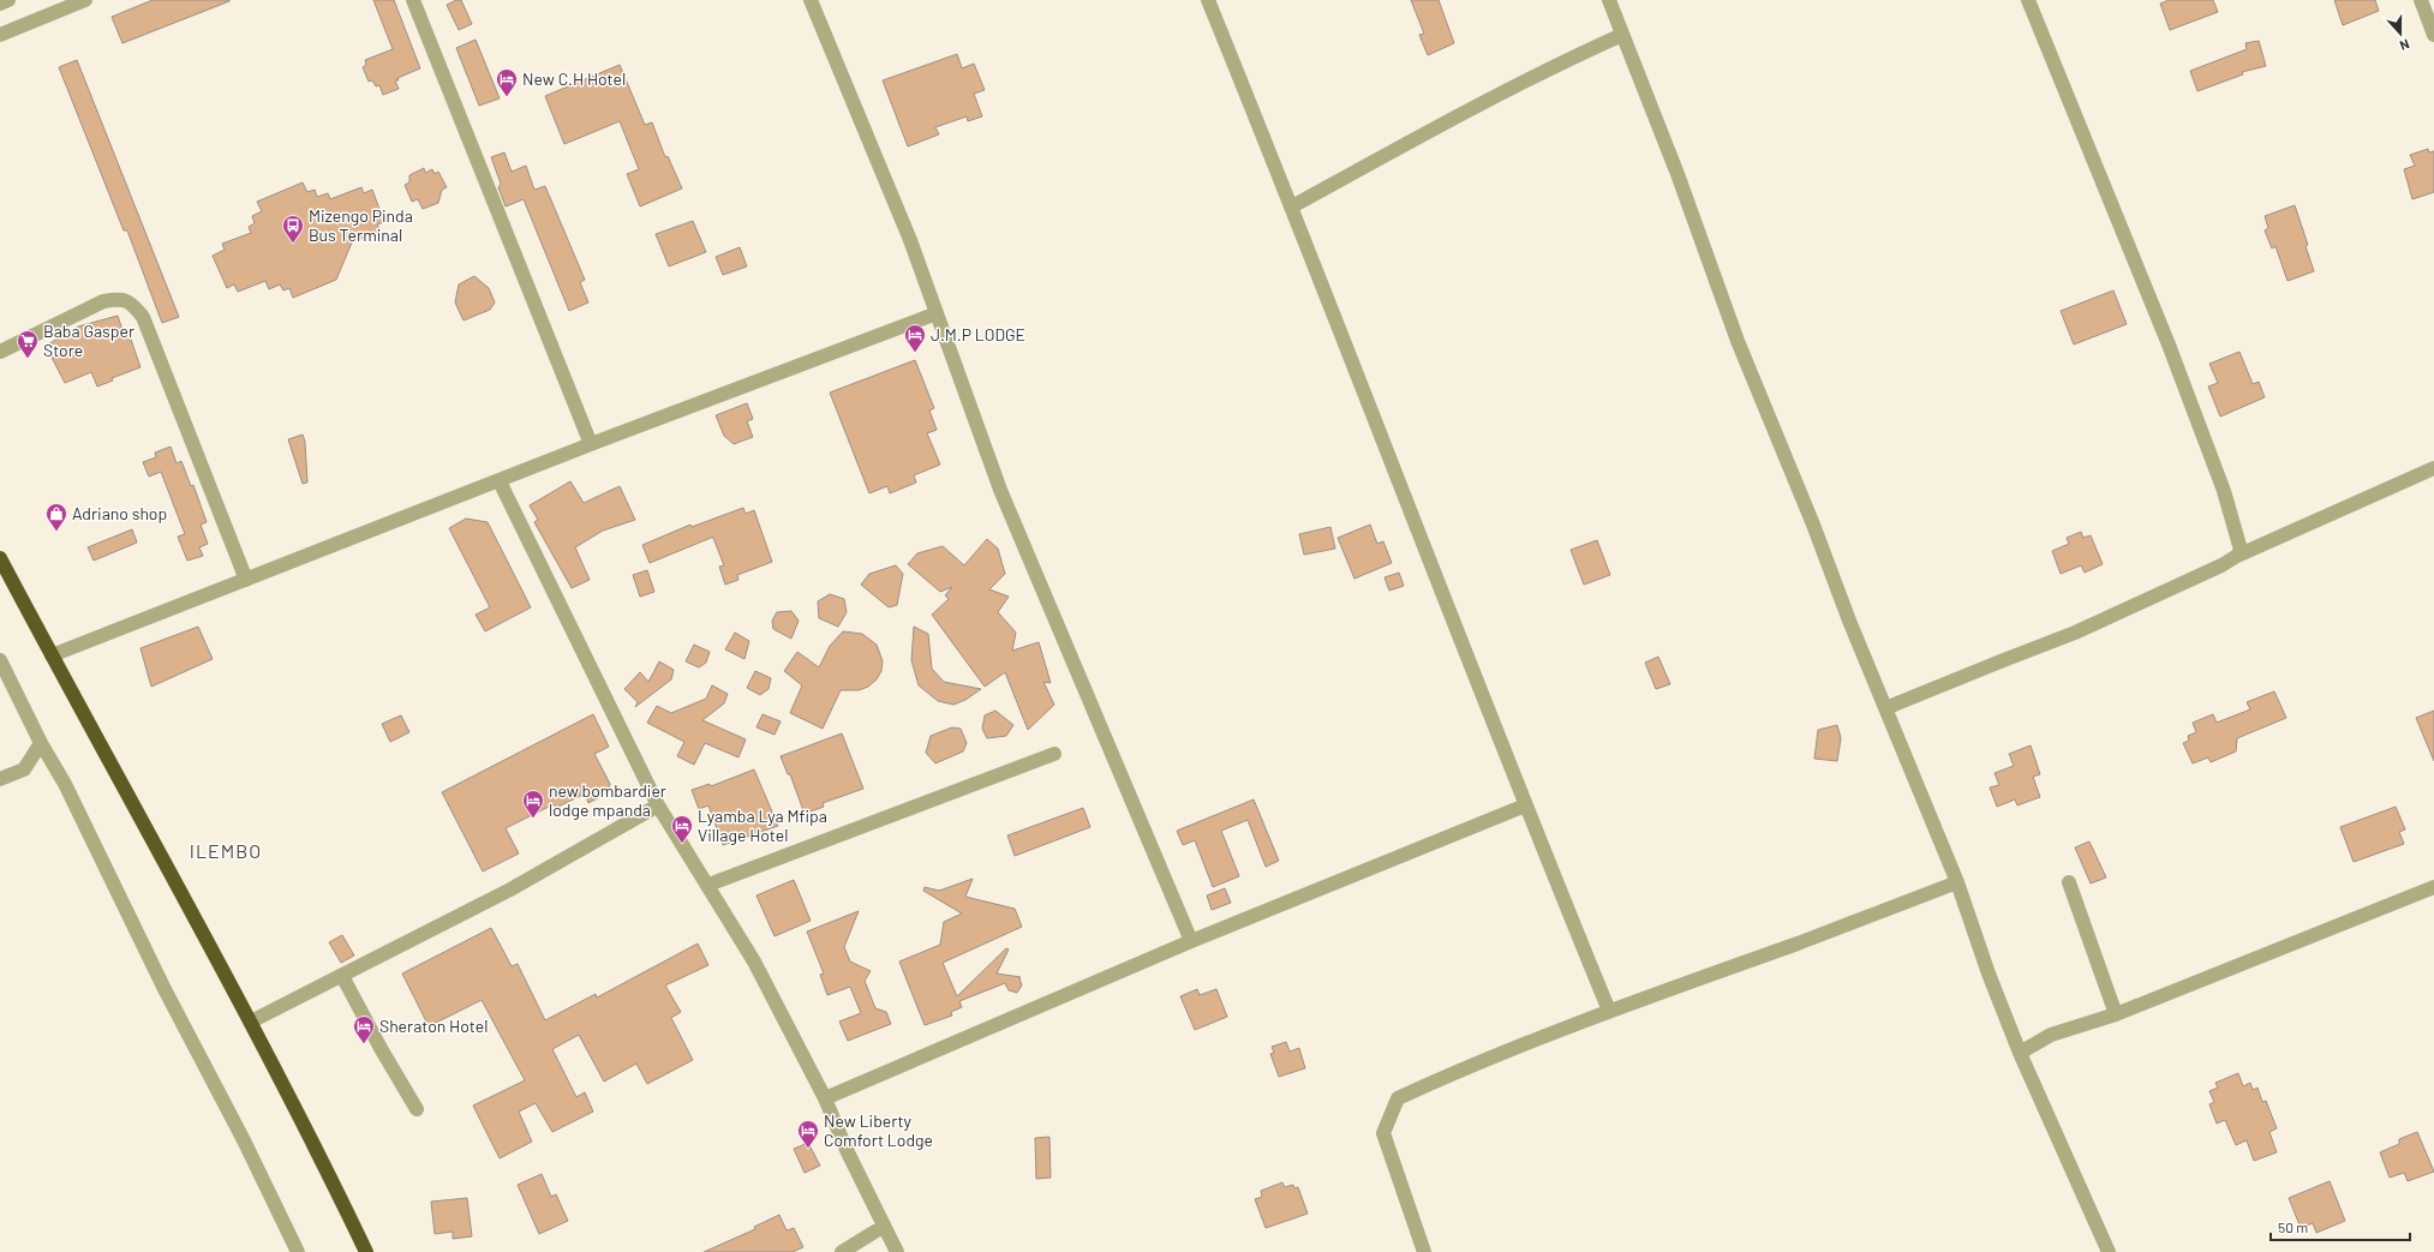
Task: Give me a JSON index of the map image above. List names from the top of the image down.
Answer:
{
  "districts": ["ILEMBO"],
  "places": {
    "hotel": [
      "New C.H Hotel",
      "J.M.P LODGE",
      "new bombardier lodge mpanda",
      "Lyamba Lya Mfipa Village Hotel",
      "Sheraton Hotel",
      "New Liberty Comfort Lodge"
    ],
    "bus stop": ["Mizengo Pinda Bus Terminal"],
    "supermarket": ["Baba Gasper Store"],
    "shop": ["Adriano shop"]
  },
  "scale_bar": "50 m",
  "north": "bottom"
}
